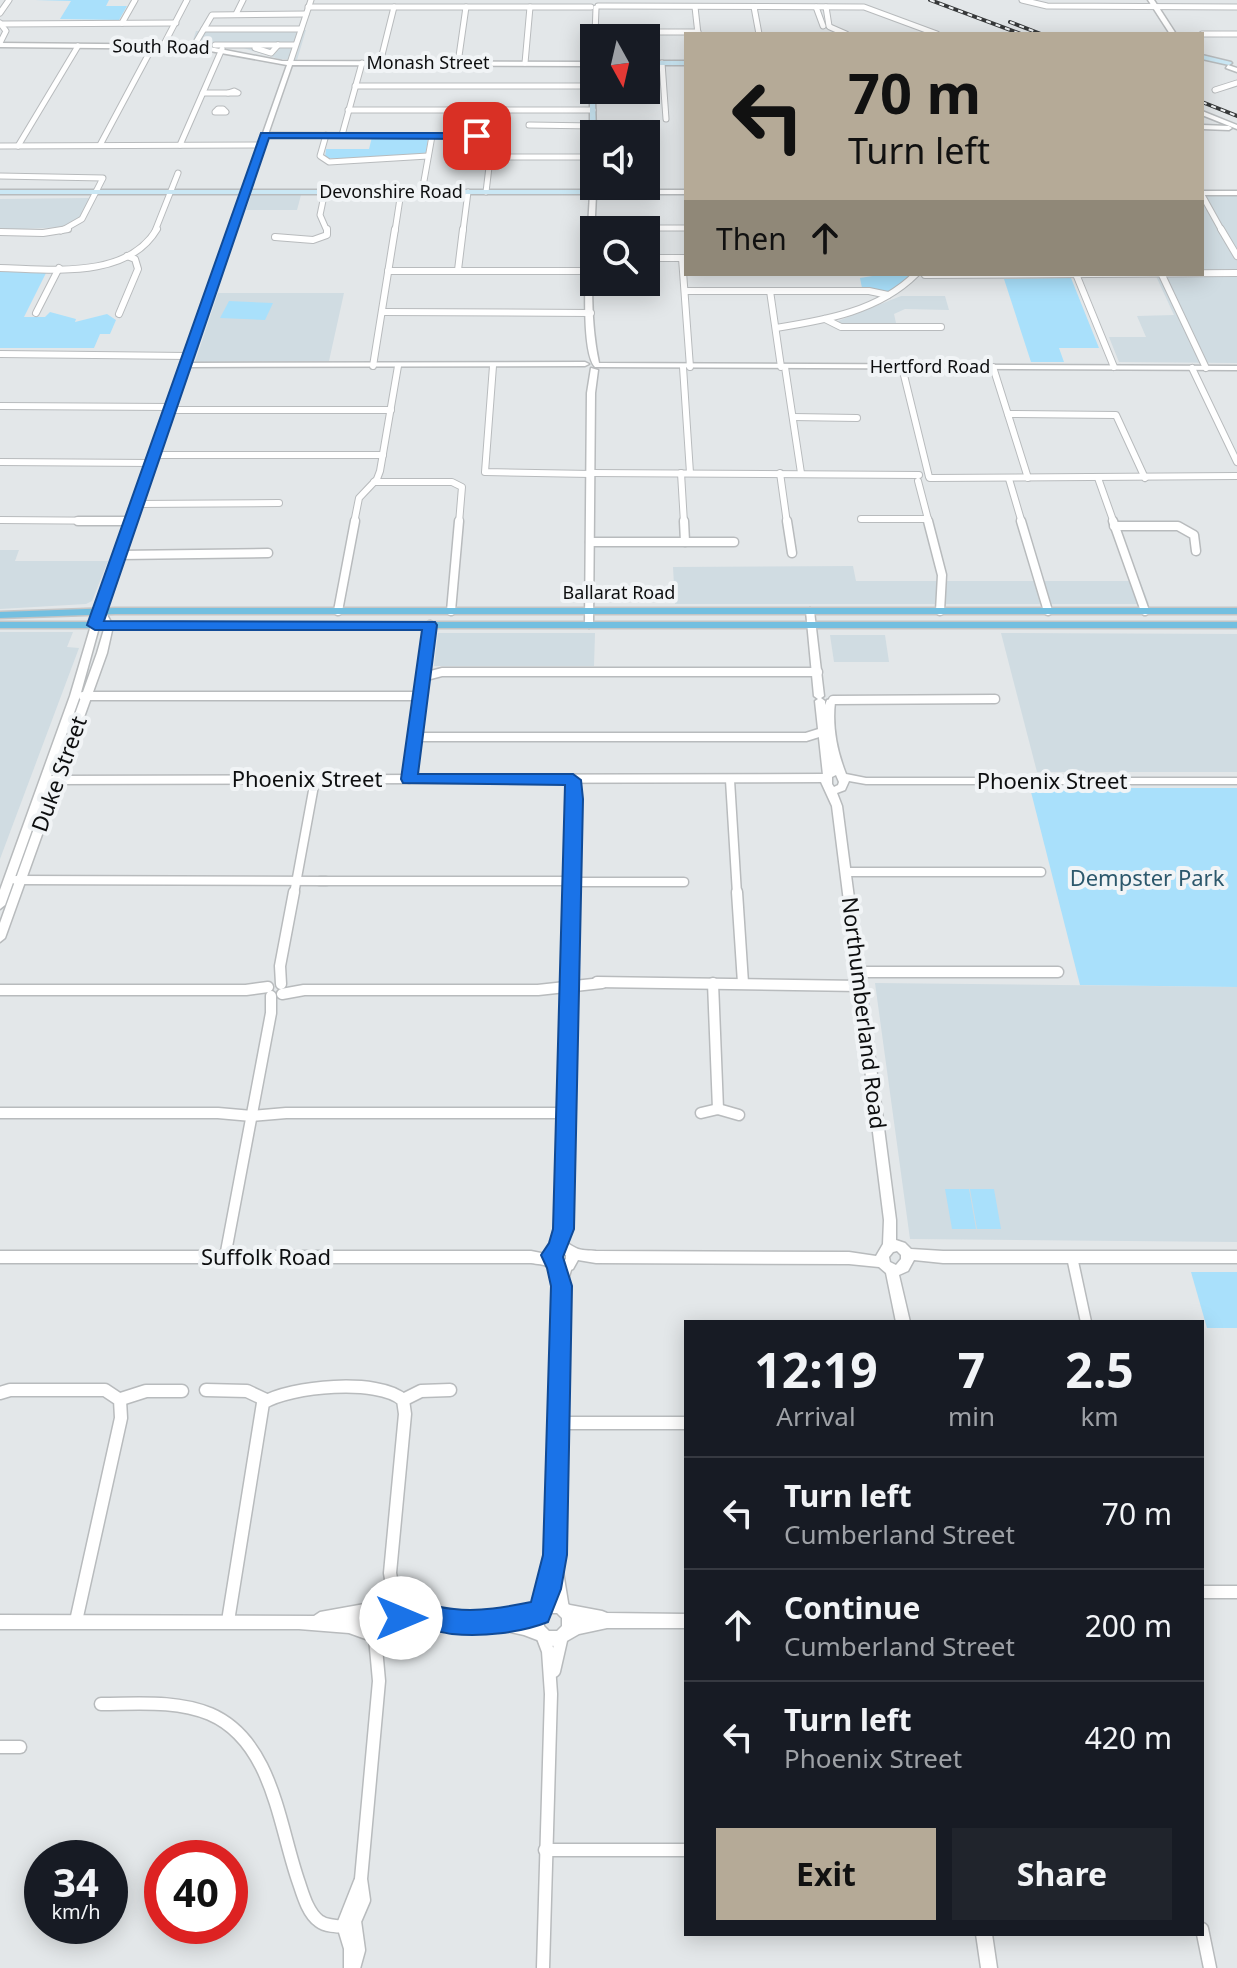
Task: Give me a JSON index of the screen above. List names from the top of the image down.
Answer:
{
  "streets": {
    "highway": ["Ballarat Road"],
    "main road": ["Devonshire Road"],
    "street": [
      "South Road",
      "Monash Street",
      "Hertford Road",
      "Duke Street",
      "Phoenix Street",
      "Northumberland Road",
      "Suffolk Road"
    ]
  },
  "crossings": [
    ["South Road", "Monash Street"],
    ["South Road", "Duke Street"],
    ["Monash Street", "Duke Street"],
    ["Devonshire Road", "Duke Street"],
    ["Hertford Road", "Duke Street"],
    ["Ballarat Road", "Duke Street"],
    ["Ballarat Road", "Northumberland Road"],
    ["Duke Street", "Phoenix Street"],
    ["Phoenix Street", "Northumberland Road"],
    ["Northumberland Road", "Suffolk Road"]
  ],
  "parks": ["Dempster Park"],
  "north": "bottom",
  "page": {
    "turn": ["70 m", "Turn left"],
    "then": "Then",
    "eta": [
      "12:19",
      "Arrival",
      "7",
      "min",
      "2.5",
      "km"
    ],
    "list": [
      {
        "name": "Turn left",
        "note": "Cumberland Street",
        "value": "70 m"
      },
      {
        "name": "Continue",
        "note": "Cumberland Street",
        "value": "200 m"
      },
      {
        "name": "Turn left",
        "note": "Phoenix Street",
        "value": "420 m"
      }
    ],
    "buttons": ["Exit", "Share"],
    "speed": "34 km/h",
    "limit": "40"
  }
}
